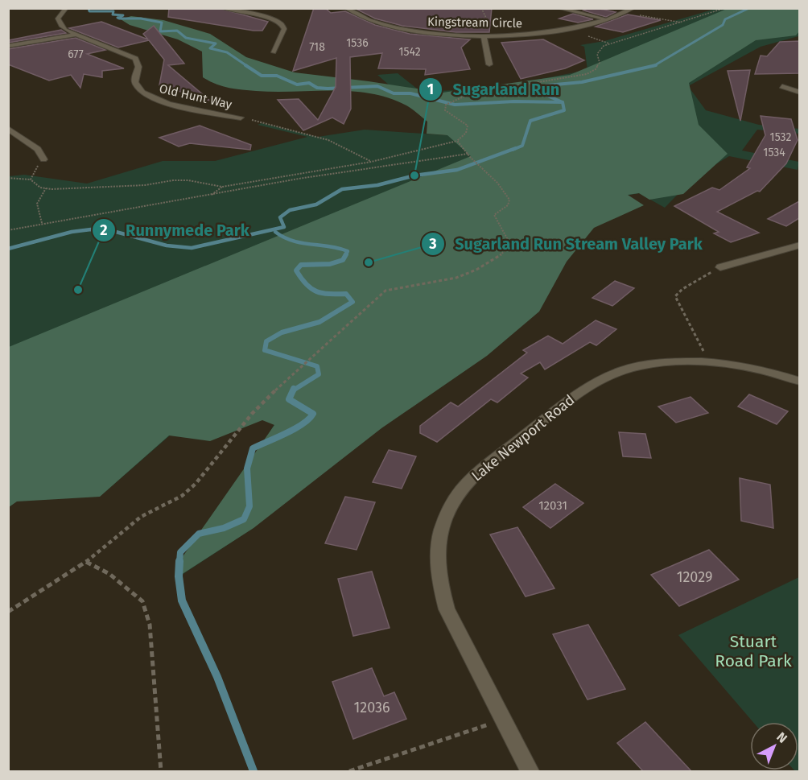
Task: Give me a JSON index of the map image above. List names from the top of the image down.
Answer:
{
  "streets": {
    "street": ["Kingstream Circle", "Old Hunt Way", "Lake Newport Road"]
  },
  "parks": ["Stuart Road Park"],
  "places": ["Sugarland Run", "Sugarland Run Stream Valley Park", "Runnymede Park"],
  "house_numbers": [
    "1536",
    "718",
    "1542",
    "677",
    "1532",
    "1534",
    "12031",
    "12029",
    "12036"
  ],
  "north": "top right"
}
